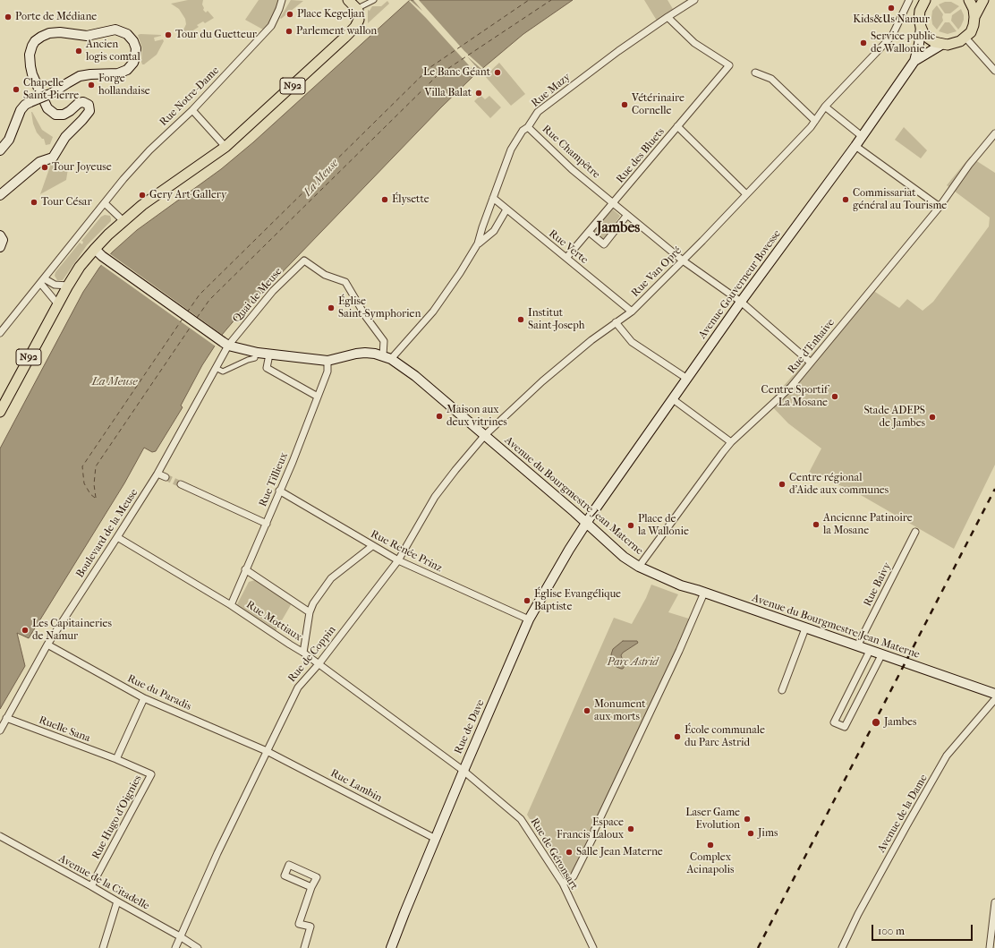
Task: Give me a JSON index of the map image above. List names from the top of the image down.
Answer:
{
  "streets": {
    "main road": [
      "N92",
      "Avenue Gouverneur Bovesse",
      "Avenue du Bourgmestre Jean Materne",
      "Rue de Dave"
    ],
    "street": [
      "Rue Mazy",
      "Rue Notre-Dame",
      "Rue Champêtre",
      "Rue des Bluets",
      "Rue Verte",
      "Rue Van Opré",
      "Quai de Meuse",
      "Rue d'Enhaive",
      "Rue Tillieux",
      "Boulevard de la Meuse",
      "Rue Renée Prinz",
      "Rue Baivy",
      "Rue Mottiaux",
      "Rue de Coppin",
      "Rue du Paradis",
      "Ruelle Sana",
      "Rue Lambin",
      "Avenue de la Dame",
      "Rue Hugo d'Oignies",
      "Rue de Géronsart",
      "Avenue de la Citadelle"
    ]
  },
  "crossings": [
    ["N92", "Avenue du Bourgmestre Jean Materne"],
    ["Rue Mazy", "Rue Champêtre"],
    ["Rue Mazy", "Rue des Bluets"],
    ["Rue Mazy", "Rue Verte"],
    ["Rue Mazy", "Quai de Meuse"],
    ["Rue Mazy", "Avenue du Bourgmestre Jean Materne"],
    ["Rue Champêtre", "Rue des Bluets"],
    ["Rue Champêtre", "Rue Van Opré"],
    ["Rue Champêtre", "Avenue Gouverneur Bovesse"],
    ["Rue Champêtre", "Rue d'Enhaive"],
    ["Rue des Bluets", "Rue Verte"],
    ["Rue Verte", "Rue Van Opré"],
    ["Rue Van Opré", "Avenue du Bourgmestre Jean Materne"],
    ["Rue Van Opré", "Rue de Coppin"],
    ["Avenue Gouverneur Bovesse", "Avenue du Bourgmestre Jean Materne"],
    ["Avenue Gouverneur Bovesse", "Rue de Dave"],
    ["Quai de Meuse", "Avenue du Bourgmestre Jean Materne"],
    ["Quai de Meuse", "Boulevard de la Meuse"],
    ["Rue d'Enhaive", "Avenue du Bourgmestre Jean Materne"],
    ["Rue Tillieux", "Avenue du Bourgmestre Jean Materne"],
    ["Rue Tillieux", "Rue Renée Prinz"],
    ["Rue Tillieux", "Rue Mottiaux"],
    ["Avenue du Bourgmestre Jean Materne", "Boulevard de la Meuse"],
    ["Avenue du Bourgmestre Jean Materne", "Rue Baivy"],
    ["Avenue du Bourgmestre Jean Materne", "Rue de Coppin"],
    ["Avenue du Bourgmestre Jean Materne", "Rue de Dave"],
    ["Boulevard de la Meuse", "Rue Mottiaux"],
    ["Boulevard de la Meuse", "Rue du Paradis"],
    ["Boulevard de la Meuse", "Ruelle Sana"],
    ["Rue Renée Prinz", "Rue de Coppin"],
    ["Rue Renée Prinz", "Rue de Dave"],
    ["Rue Mottiaux", "Rue de Coppin"],
    ["Rue Mottiaux", "Rue de Dave"],
    ["Rue Mottiaux", "Rue de Géronsart"],
    ["Rue de Coppin", "Rue du Paradis"],
    ["Rue de Coppin", "Rue Lambin"],
    ["Rue de Coppin", "Avenue de la Citadelle"],
    ["Rue du Paradis", "Rue Lambin"],
    ["Rue de Dave", "Rue Lambin"],
    ["Rue de Dave", "Rue de Géronsart"],
    ["Ruelle Sana", "Rue Hugo d'Oignies"],
    ["Rue Hugo d'Oignies", "Avenue de la Citadelle"]
  ],
  "districts": ["Jambes"],
  "water": ["La Meuse"],
  "parks": ["Parc Astrid"],
  "places": [
    "Kids&Us Namur",
    "Place Kegeljan",
    "Porte de Médiane",
    "Parlement wallon",
    "Tour du Guetteur",
    "Service public de Wallonie",
    "Ancien logis comtal",
    "Le Banc Géant",
    "Forge hollandaise",
    "Chapelle Saint-Pierre",
    "Villa Balat",
    "Vétérinaire Cornelle",
    "Tour Joyeuse",
    "Gery Art Gallery",
    "Élysette",
    "Commissariat général au Tourisme",
    "Tour César",
    "Église Saint-Symphorien",
    "Institut Saint-Joseph",
    "Centre Sportif La Mosane",
    "Maison aux deux vitrines",
    "Stade ADEPS de Jambes",
    "Centre régional d'Aide aux communes",
    "Ancienne Patinoire la Mosane",
    "Place de la Wallonie",
    "Église Evangélique Baptiste",
    "Les Capitaineries de Namur",
    "Monument aux morts",
    "Jambes",
    "École communale du Parc Astrid",
    "Laser Game Evolution",
    "Espace Francis Laloux",
    "Jims",
    "Complex Acinapolis",
    "Salle Jean Materne"
  ],
  "scale_bar": "100 m"
}
